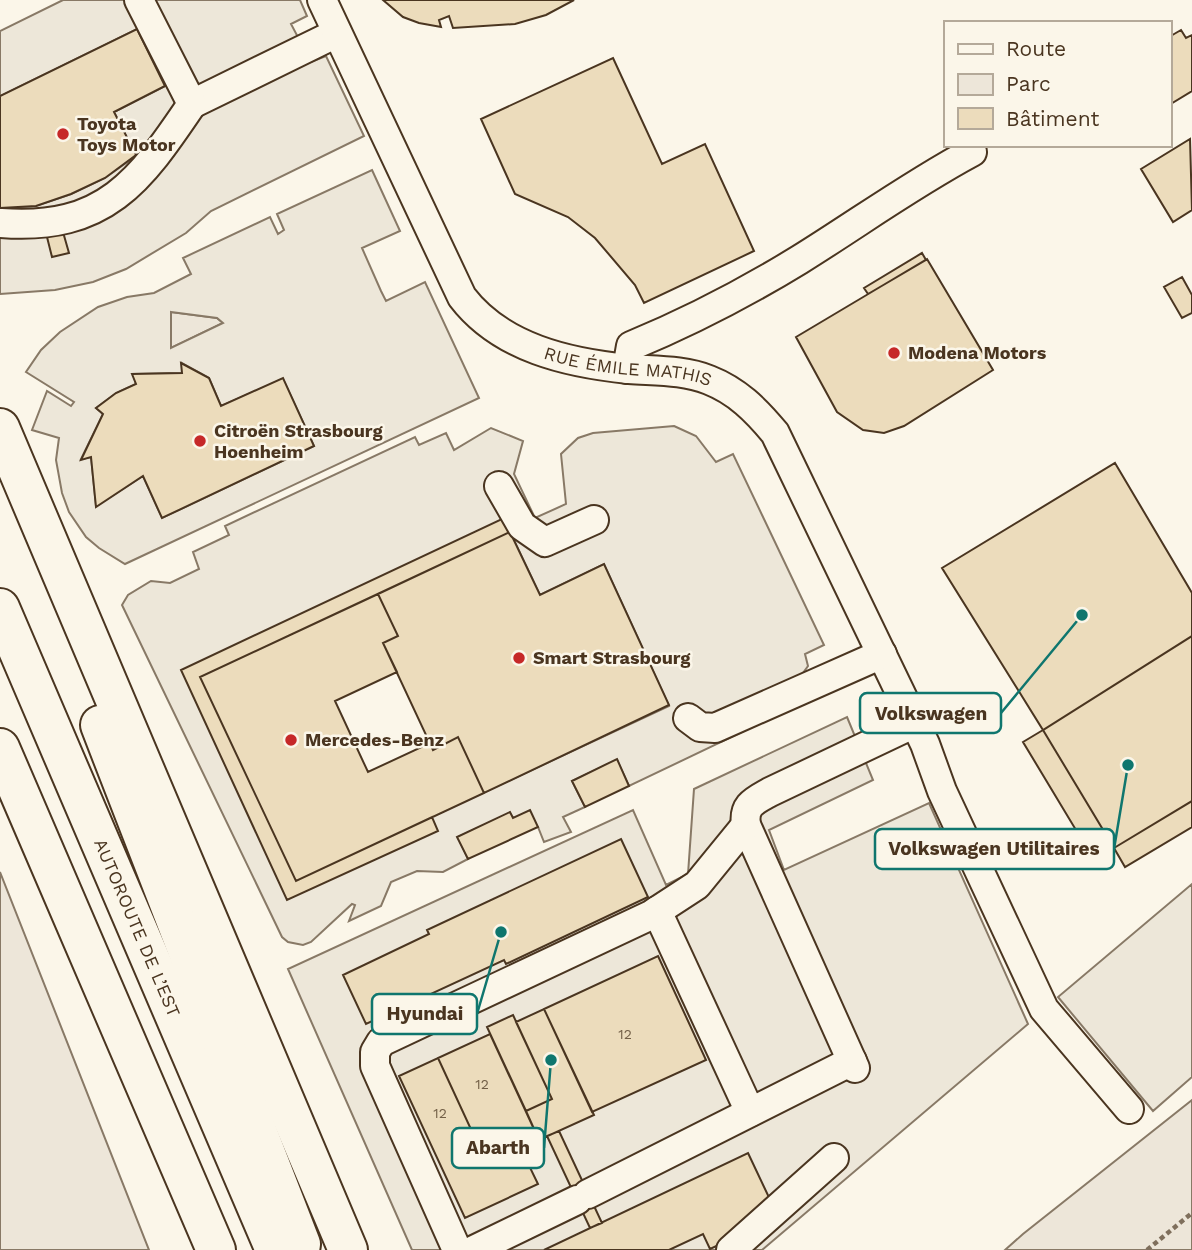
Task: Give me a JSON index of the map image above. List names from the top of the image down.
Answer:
{
  "streets": {
    "highway": ["AUTOROUTE DE L’EST"],
    "street": ["RUE ÉMILE MATHIS"]
  },
  "places": [
    "Toyota Toys Motor",
    "Modena Motors",
    "Citroën Strasbourg Hoenheim",
    "Volkswagen",
    "Smart Strasbourg",
    "Mercedes-Benz",
    "Volkswagen Utilitaires",
    "Hyundai",
    "Abarth"
  ],
  "house_numbers": ["12", "12", "12"],
  "legend": ["Route", "Parc", "Bâtiment"]
}
